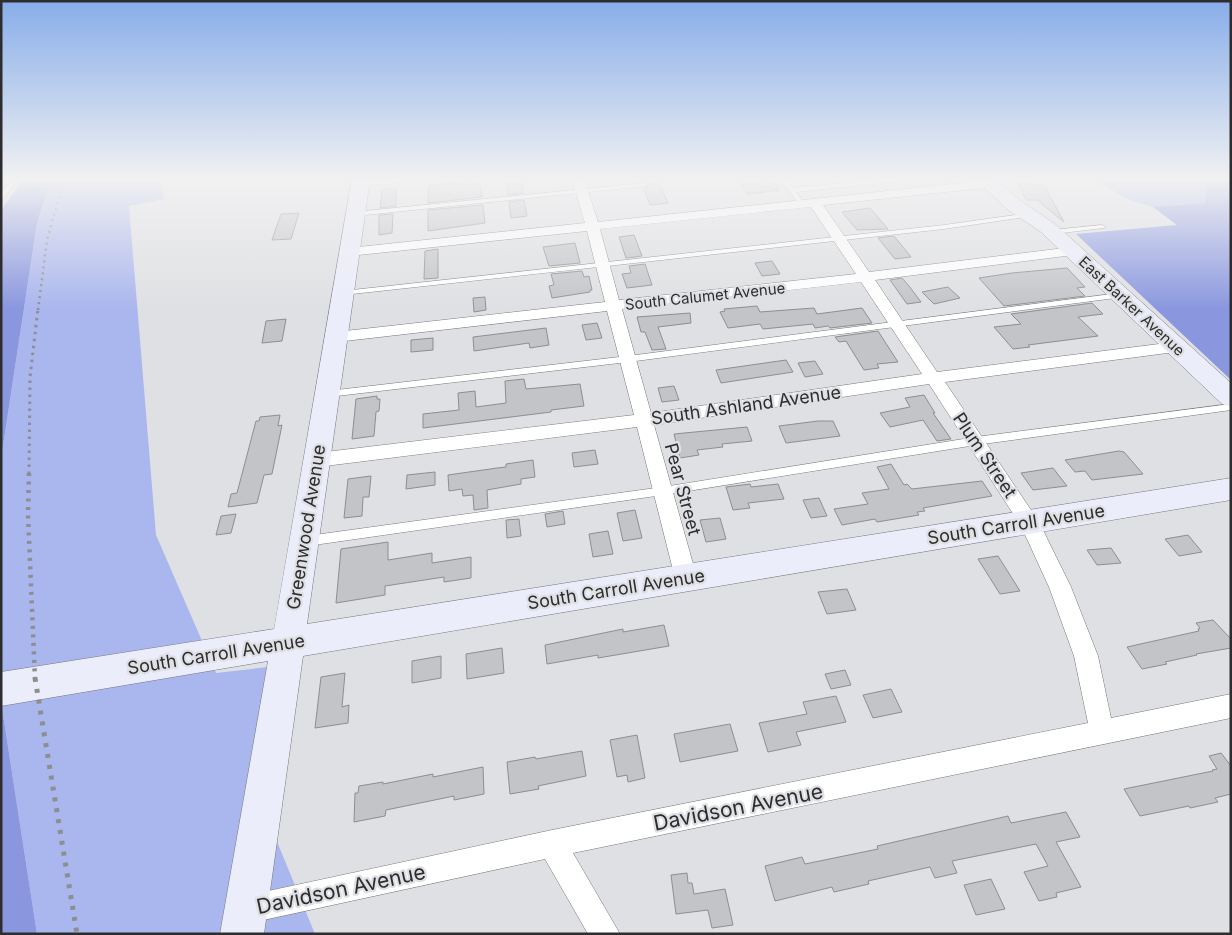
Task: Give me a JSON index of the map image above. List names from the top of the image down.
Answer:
{
  "streets": {
    "street": [
      "South Calumet Avenue",
      "East Barker Avenue",
      "South Ashland Avenue",
      "Plum Street",
      "Pear Street",
      "South Carroll Avenue",
      "Greenwood Avenue",
      "Davidson Avenue"
    ]
  },
  "crossings": [
    ["South Calumet Avenue", "East Barker Avenue"],
    ["South Calumet Avenue", "Plum Street"],
    ["South Calumet Avenue", "Pear Street"],
    ["South Calumet Avenue", "Greenwood Avenue"],
    ["East Barker Avenue", "South Ashland Avenue"],
    ["South Ashland Avenue", "Plum Street"],
    ["South Ashland Avenue", "Pear Street"],
    ["South Ashland Avenue", "Greenwood Avenue"],
    ["Plum Street", "South Carroll Avenue"],
    ["Plum Street", "Davidson Avenue"],
    ["Pear Street", "South Carroll Avenue"],
    ["South Carroll Avenue", "Greenwood Avenue"],
    ["Greenwood Avenue", "Davidson Avenue"]
  ]
}
